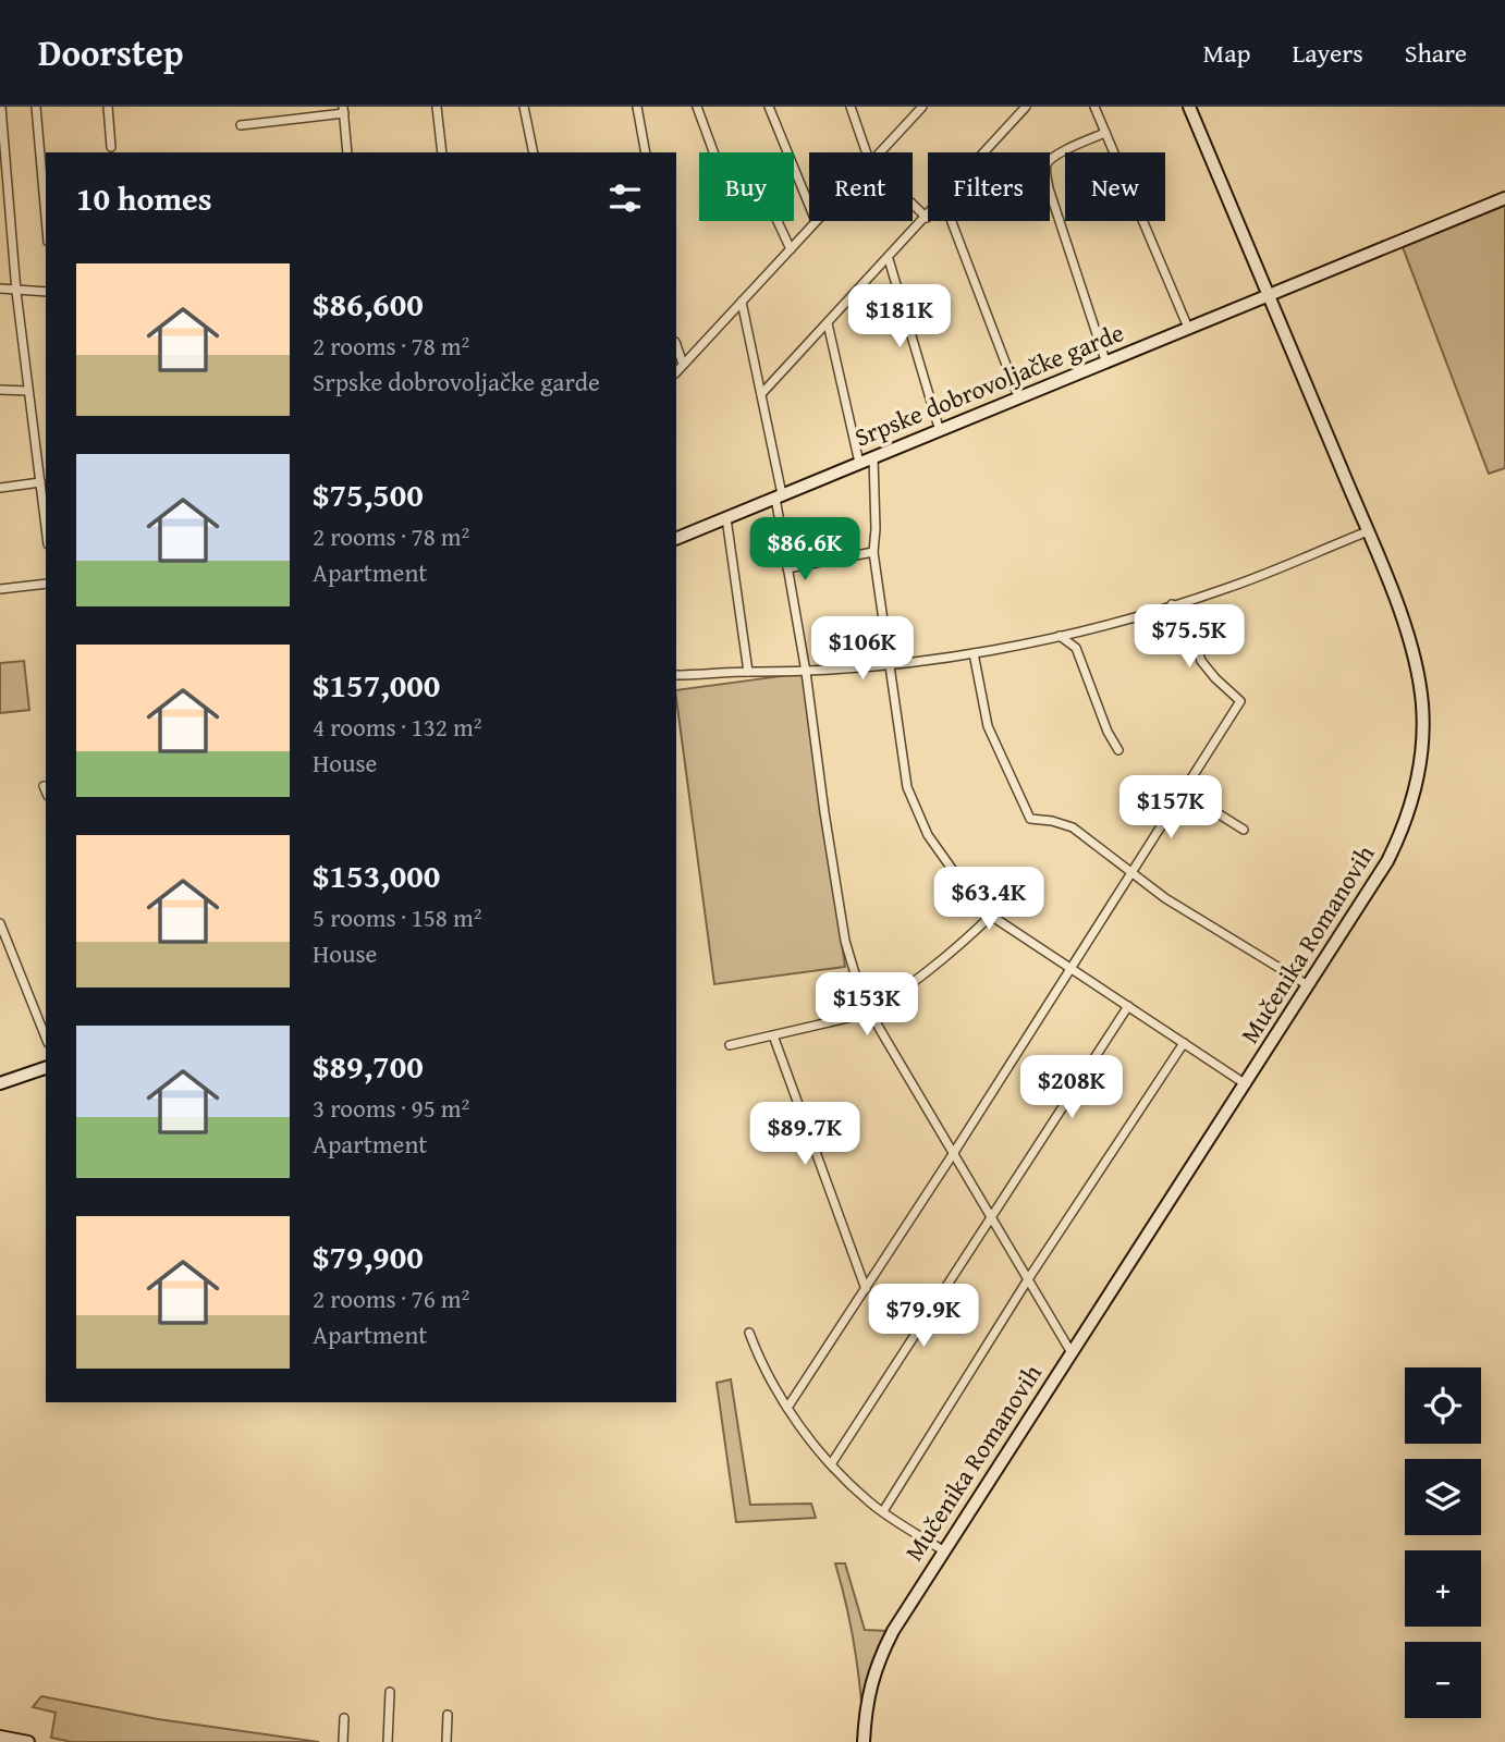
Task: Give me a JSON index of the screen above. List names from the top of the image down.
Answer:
{
  "streets": {
    "street": ["Srpske dobrovoljačke garde", "Mučenika Romanovih"]
  },
  "crossings": [
    ["Srpske dobrovoljačke garde", "Mučenika Romanovih"]
  ],
  "page": {
    "header": "Doorstep",
    "nav": ["Map", "Layers", "Share"],
    "chip": [
      "Buy",
      "Rent",
      "Filters",
      "New"
    ],
    "heading": "10 homes",
    "list": [
      {
        "name": "$86,600",
        "note": "2 rooms · 78 m² · Srpske dobrovoljačke garde"
      },
      {
        "name": "$75,500",
        "note": "2 rooms · 78 m² · Apartment"
      },
      {
        "name": "$157,000",
        "note": "4 rooms · 132 m² · House"
      },
      {
        "name": "$153,000",
        "note": "5 rooms · 158 m² · House"
      },
      {
        "name": "$89,700",
        "note": "3 rooms · 95 m² · Apartment"
      },
      {
        "name": "$79,900",
        "note": "2 rooms · 76 m² · Apartment"
      }
    ],
    "price": [
      "$181K",
      "$86.6K",
      "$75.5K",
      "$106K",
      "$157K",
      "$63.4K",
      "$153K",
      "$208K",
      "$89.7K",
      "$79.9K"
    ],
    "map_buttons": ["+", "−"]
  }
}
